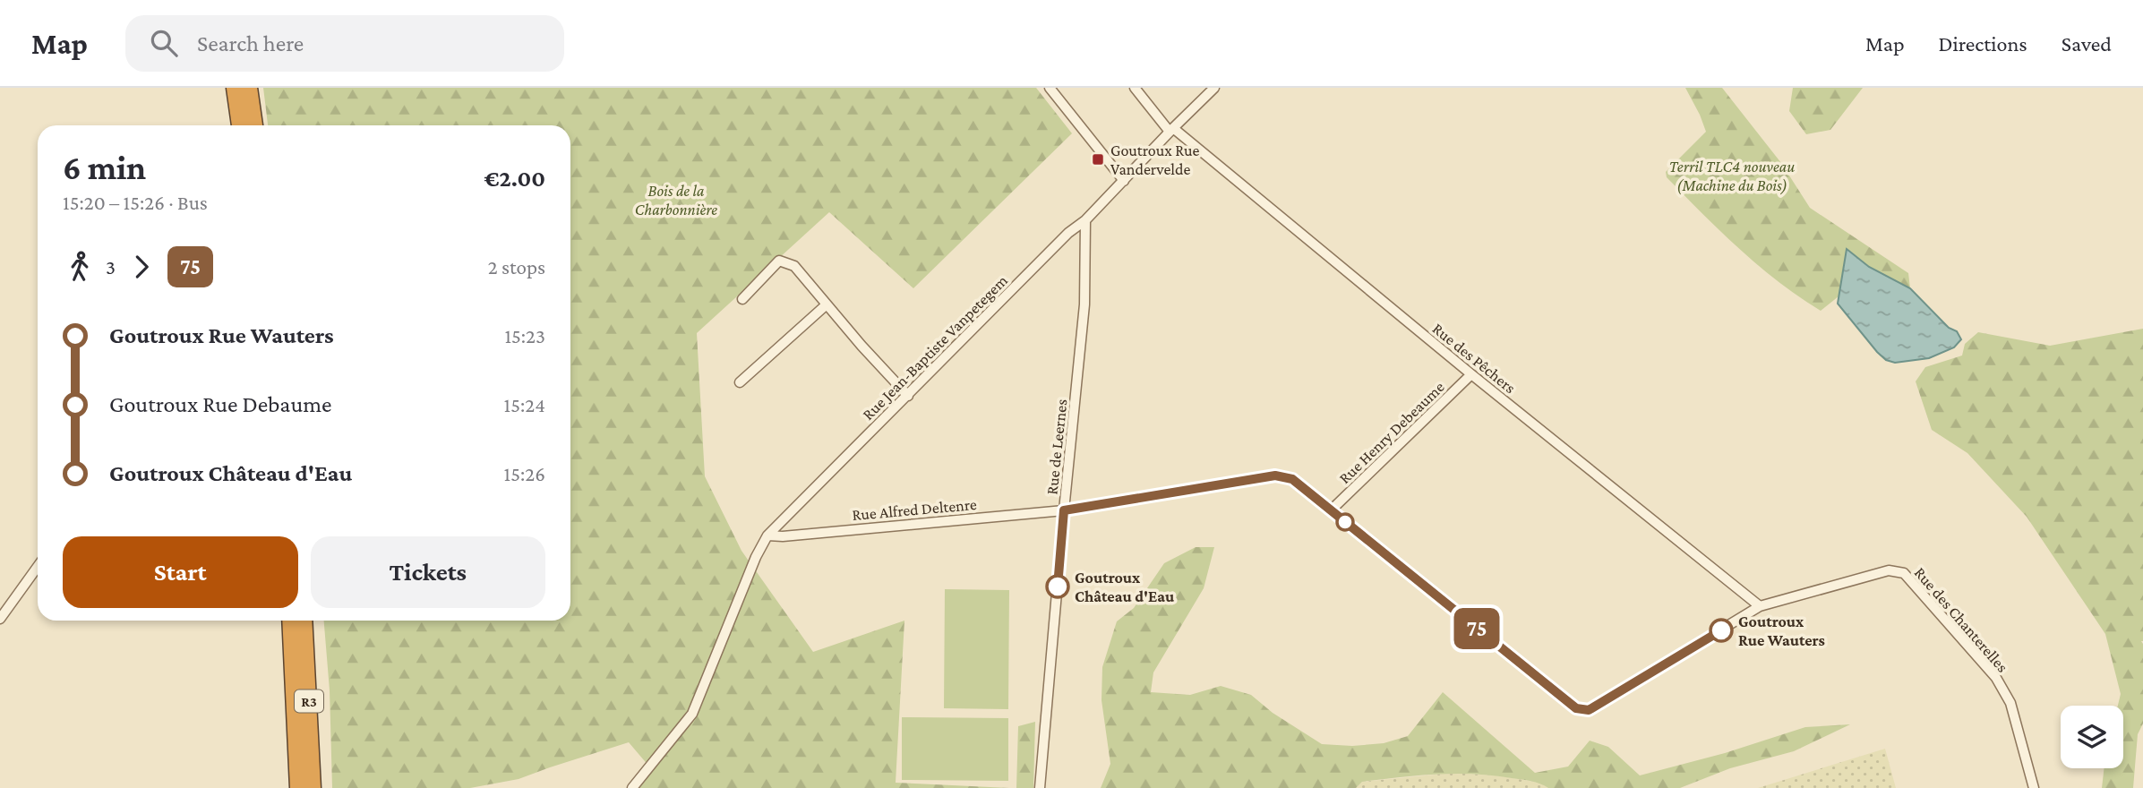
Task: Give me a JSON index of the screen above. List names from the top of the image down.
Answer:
{
  "streets": {
    "highway": ["R3"],
    "street": [
      "Rue Jean-Baptiste Vanpetegem",
      "Rue des Pêchers",
      "Rue Henry Debeaume",
      "Rue de Leernes",
      "Rue Alfred Deltenre",
      "Rue des Chanterelles"
    ]
  },
  "crossings": [
    ["Rue Jean-Baptiste Vanpetegem", "Rue des Pêchers"],
    ["Rue Jean-Baptiste Vanpetegem", "Rue de Leernes"],
    ["Rue Jean-Baptiste Vanpetegem", "Rue Alfred Deltenre"],
    ["Rue des Pêchers", "Rue Henry Debeaume"],
    ["Rue des Pêchers", "Rue des Chanterelles"],
    ["Rue Henry Debeaume", "Rue Alfred Deltenre"],
    ["Rue de Leernes", "Rue Alfred Deltenre"],
    ["Rue Alfred Deltenre", "Rue des Chanterelles"]
  ],
  "parks": ["Terril TLC4 nouveau (Machine du Bois)", "Bois de la Charbonnière"],
  "places": {
    "transit": ["Goutroux Rue Vandervelde"],
    "other": ["Goutroux Château d'Eau", "Goutroux Rue Wauters"]
  },
  "lines": ["bus line 75"],
  "page": {
    "header": "Map",
    "search": "Search here",
    "nav": ["Map", "Directions", "Saved"],
    "on_map": "75",
    "heading": ["6 min", "15:20 – 15:26 · Bus", "€2.00"],
    "legs": ["3", "75", "2 stops"],
    "list": [
      {
        "name": "Goutroux Rue Wauters",
        "value": "15:23"
      },
      {
        "name": "Goutroux Rue Debaume",
        "value": "15:24"
      },
      {
        "name": "Goutroux Château d'Eau",
        "value": "15:26"
      }
    ],
    "buttons": ["Start", "Tickets"]
  }
}
